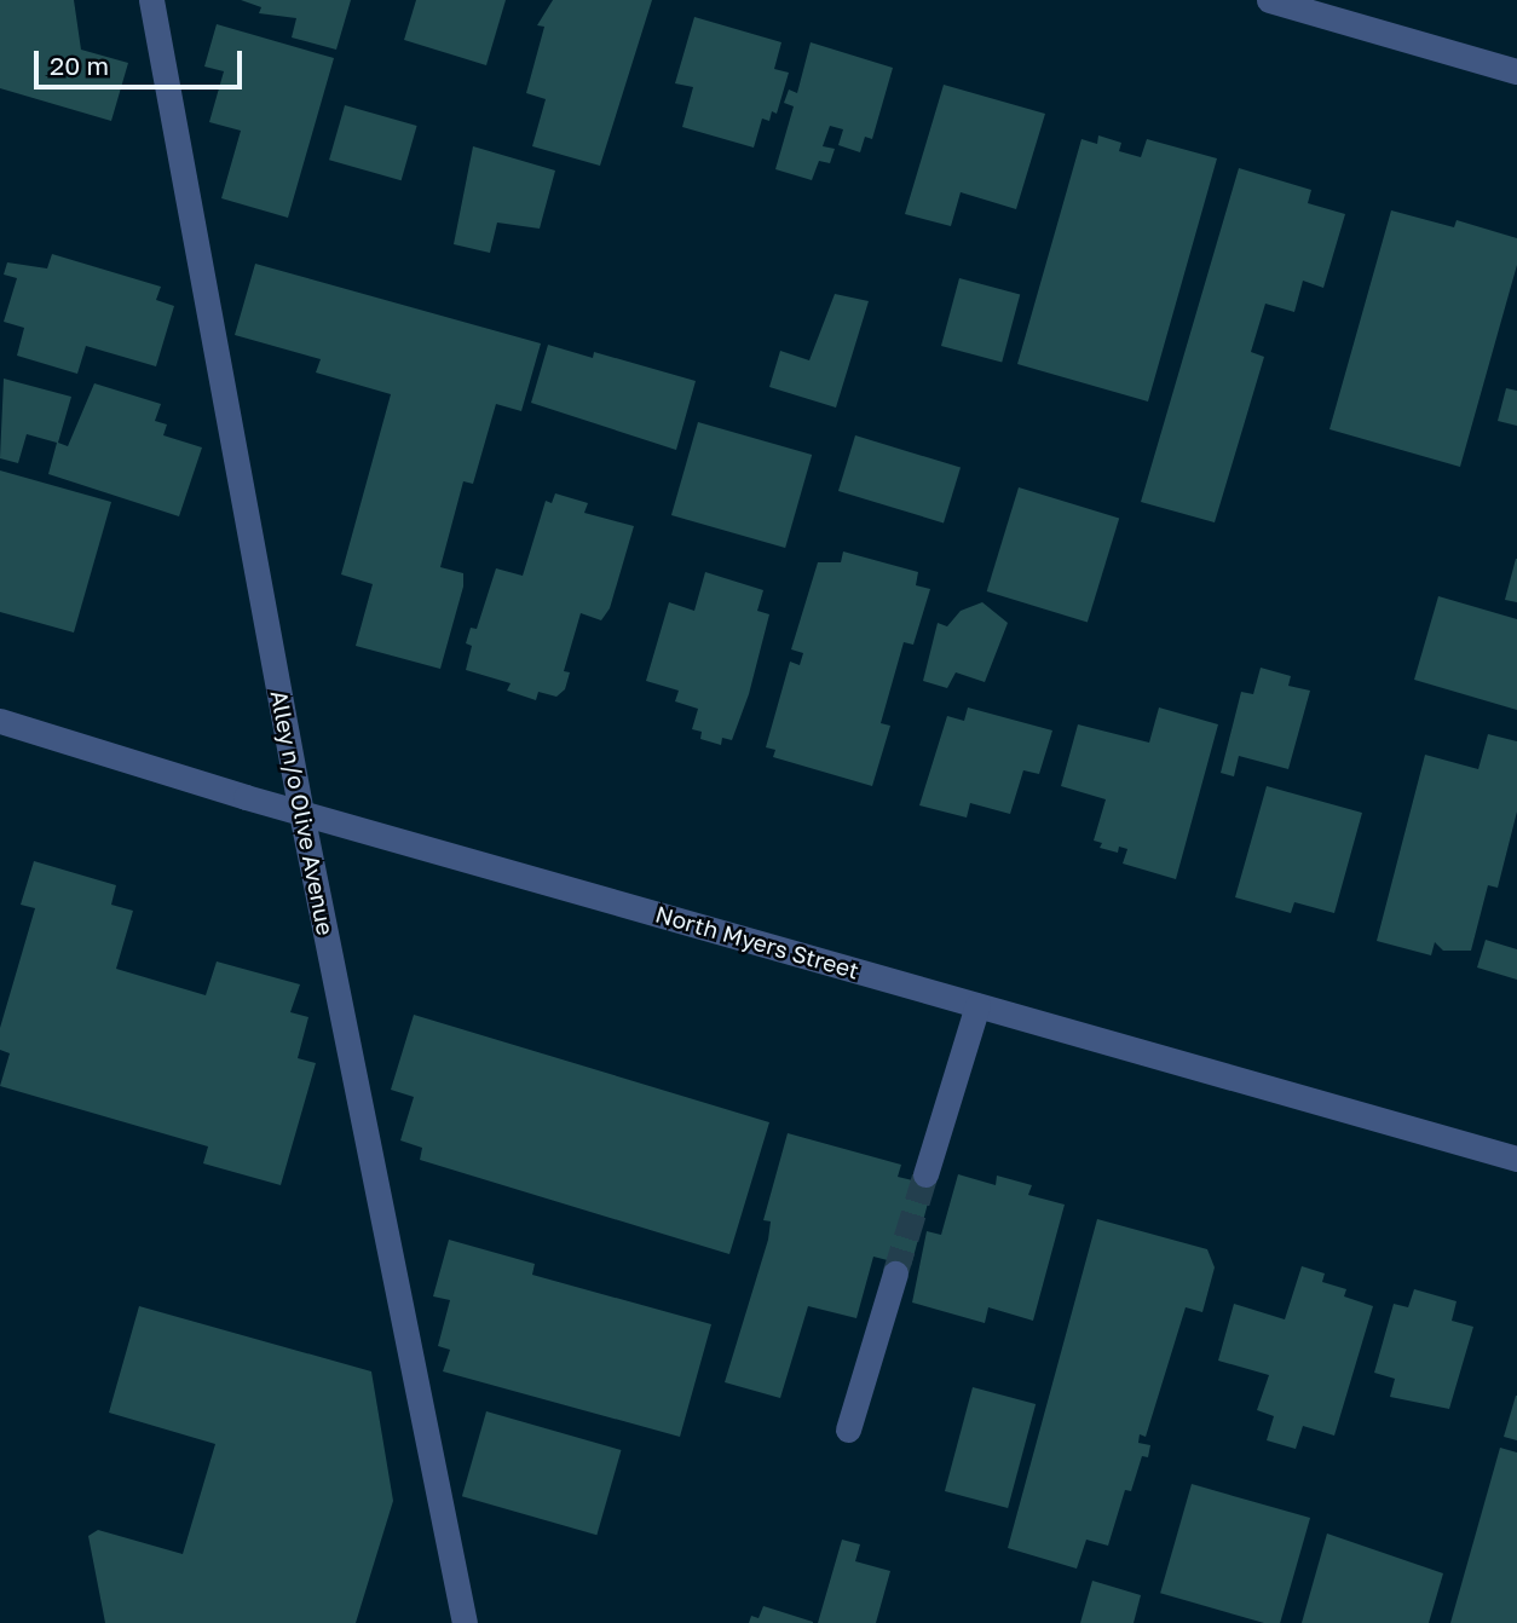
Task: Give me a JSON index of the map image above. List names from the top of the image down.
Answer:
{
  "streets": {
    "street": ["Alley n/o Olive Avenue", "North Myers Street"]
  },
  "crossings": [
    ["Alley n/o Olive Avenue", "North Myers Street"]
  ],
  "scale_bar": "20 m"
}
